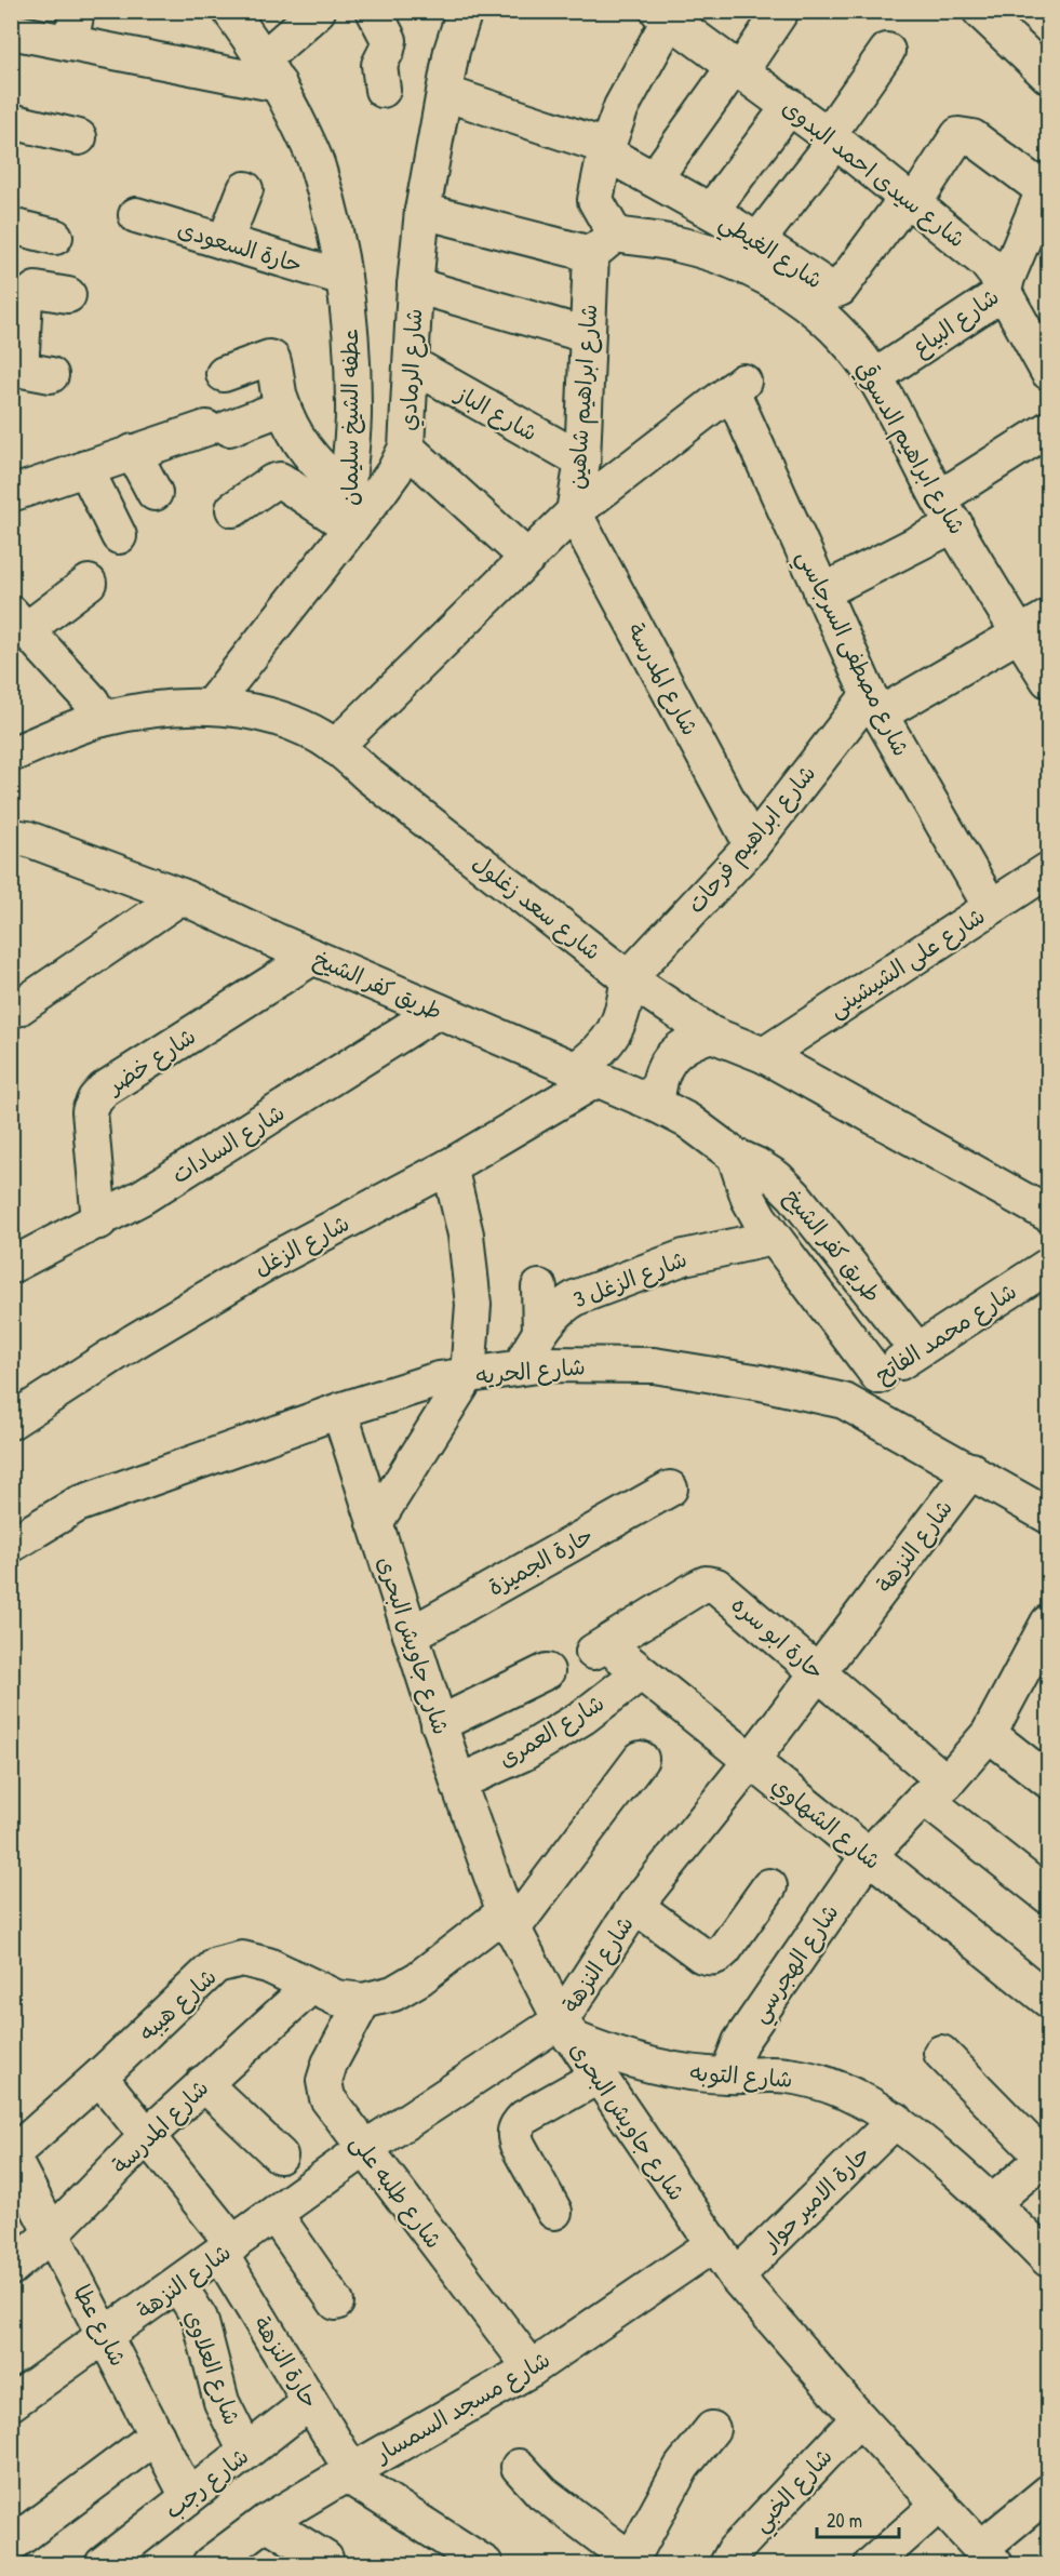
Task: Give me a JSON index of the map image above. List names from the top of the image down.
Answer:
{
  "streets": {
    "street": [
      "شارع سيدى احمد البدوى",
      "حارة السعودى",
      "شارع الغيطي",
      "شارع البياع",
      "شارع الرمادي",
      "شارع ابراهيم شاهين",
      "شارع الباز",
      "عطفه الشيخ سليمان",
      "شارع ابراهيم الدسوقي",
      "شارع مصطفى السرجاسي",
      "شارع المدرسة",
      "شارع ابراهيم فرحات",
      "شارع سعد زغلول",
      "شارع على الشيشينى",
      "طريق كفر الشيخ",
      "شارع خضر",
      "شارع السادات",
      "شارع الزغل",
      "شارع الزغل 3",
      "شارع محمد الفاتح",
      "شارع الحريه",
      "شارع النزهة",
      "حارة الجميزة",
      "حارة ابو سره",
      "شارع جاويش البحرى",
      "شارع العمرى",
      "شارع الشهاوي",
      "شارع الهجرسي",
      "شارع هيبه",
      "شارع التوبه",
      "شارع طلبه على",
      "حارة الامير حوار",
      "شارع عطا",
      "حارة النزهة",
      "شارع العلاوي",
      "شارع مسجد السمسار",
      "شارع رجب",
      "شارع الخبي"
    ]
  },
  "crossings": [
    ["شارع سيدى احمد البدوى", "شارع الغيطي"],
    ["شارع سيدى احمد البدوى", "شارع البياع"],
    ["حارة السعودى", "عطفه الشيخ سليمان"],
    ["شارع الغيطي", "شارع الرمادي"],
    ["شارع البياع", "شارع ابراهيم الدسوقي"],
    ["شارع الرمادي", "شارع الباز"],
    ["شارع الرمادي", "عطفه الشيخ سليمان"],
    ["شارع الرمادي", "شارع ابراهيم الدسوقي"],
    ["شارع الرمادي", "شارع سعد زغلول"],
    ["شارع ابراهيم شاهين", "شارع الباز"],
    ["شارع ابراهيم شاهين", "شارع ابراهيم الدسوقي"],
    ["شارع ابراهيم شاهين", "شارع مصطفى السرجاسي"],
    ["شارع ابراهيم شاهين", "شارع المدرسة"],
    ["شارع ابراهيم شاهين", "شارع سعد زغلول"],
    ["شارع مصطفى السرجاسي", "شارع المدرسة"],
    ["شارع مصطفى السرجاسي", "شارع ابراهيم فرحات"],
    ["شارع مصطفى السرجاسي", "شارع على الشيشينى"],
    ["شارع المدرسة", "شارع ابراهيم فرحات"],
    ["شارع المدرسة", "شارع هيبه"],
    ["شارع المدرسة", "شارع عطا"],
    ["شارع المدرسة", "حارة النزهة"],
    ["شارع ابراهيم فرحات", "شارع سعد زغلول"],
    ["شارع ابراهيم فرحات", "شارع الزغل"],
    ["شارع سعد زغلول", "شارع على الشيشينى"],
    ["شارع سعد زغلول", "شارع الزغل"],
    ["طريق كفر الشيخ", "شارع خضر"],
    ["طريق كفر الشيخ", "شارع السادات"],
    ["طريق كفر الشيخ", "شارع الزغل"],
    ["طريق كفر الشيخ", "شارع الزغل 3"],
    ["طريق كفر الشيخ", "شارع محمد الفاتح"],
    ["شارع خضر", "شارع السادات"],
    ["شارع الزغل 3", "شارع الحريه"],
    ["شارع محمد الفاتح", "شارع الحريه"],
    ["شارع الحريه", "شارع النزهة"],
    ["شارع الحريه", "شارع جاويش البحرى"],
    ["شارع النزهة", "حارة ابو سره"],
    ["شارع النزهة", "شارع جاويش البحرى"],
    ["شارع النزهة", "شارع الشهاوي"],
    ["شارع النزهة", "شارع التوبه"],
    ["شارع النزهة", "شارع طلبه على"],
    ["شارع النزهة", "شارع عطا"],
    ["شارع النزهة", "حارة النزهة"],
    ["شارع النزهة", "شارع العلاوي"],
    ["حارة الجميزة", "شارع جاويش البحرى"],
    ["حارة ابو سره", "شارع الشهاوي"],
    ["حارة ابو سره", "شارع الهجرسي"],
    ["شارع جاويش البحرى", "شارع العمرى"],
    ["شارع جاويش البحرى", "شارع هيبه"],
    ["شارع جاويش البحرى", "شارع التوبه"],
    ["شارع جاويش البحرى", "حارة الامير حوار"],
    ["شارع جاويش البحرى", "شارع مسجد السمسار"],
    ["شارع جاويش البحرى", "شارع الخبي"],
    ["شارع العمرى", "شارع الشهاوي"],
    ["شارع الشهاوي", "شارع الهجرسي"],
    ["شارع الهجرسي", "شارع التوبه"],
    ["شارع هيبه", "شارع طلبه على"],
    ["شارع هيبه", "شارع عطا"],
    ["شارع هيبه", "حارة النزهة"],
    ["شارع التوبه", "حارة الامير حوار"],
    ["شارع طلبه على", "شارع مسجد السمسار"],
    ["شارع عطا", "شارع رجب"],
    ["حارة النزهة", "شارع مسجد السمسار"],
    ["حارة النزهة", "شارع رجب"],
    ["شارع العلاوي", "شارع رجب"]
  ],
  "scale_bar": "20 m"
}
